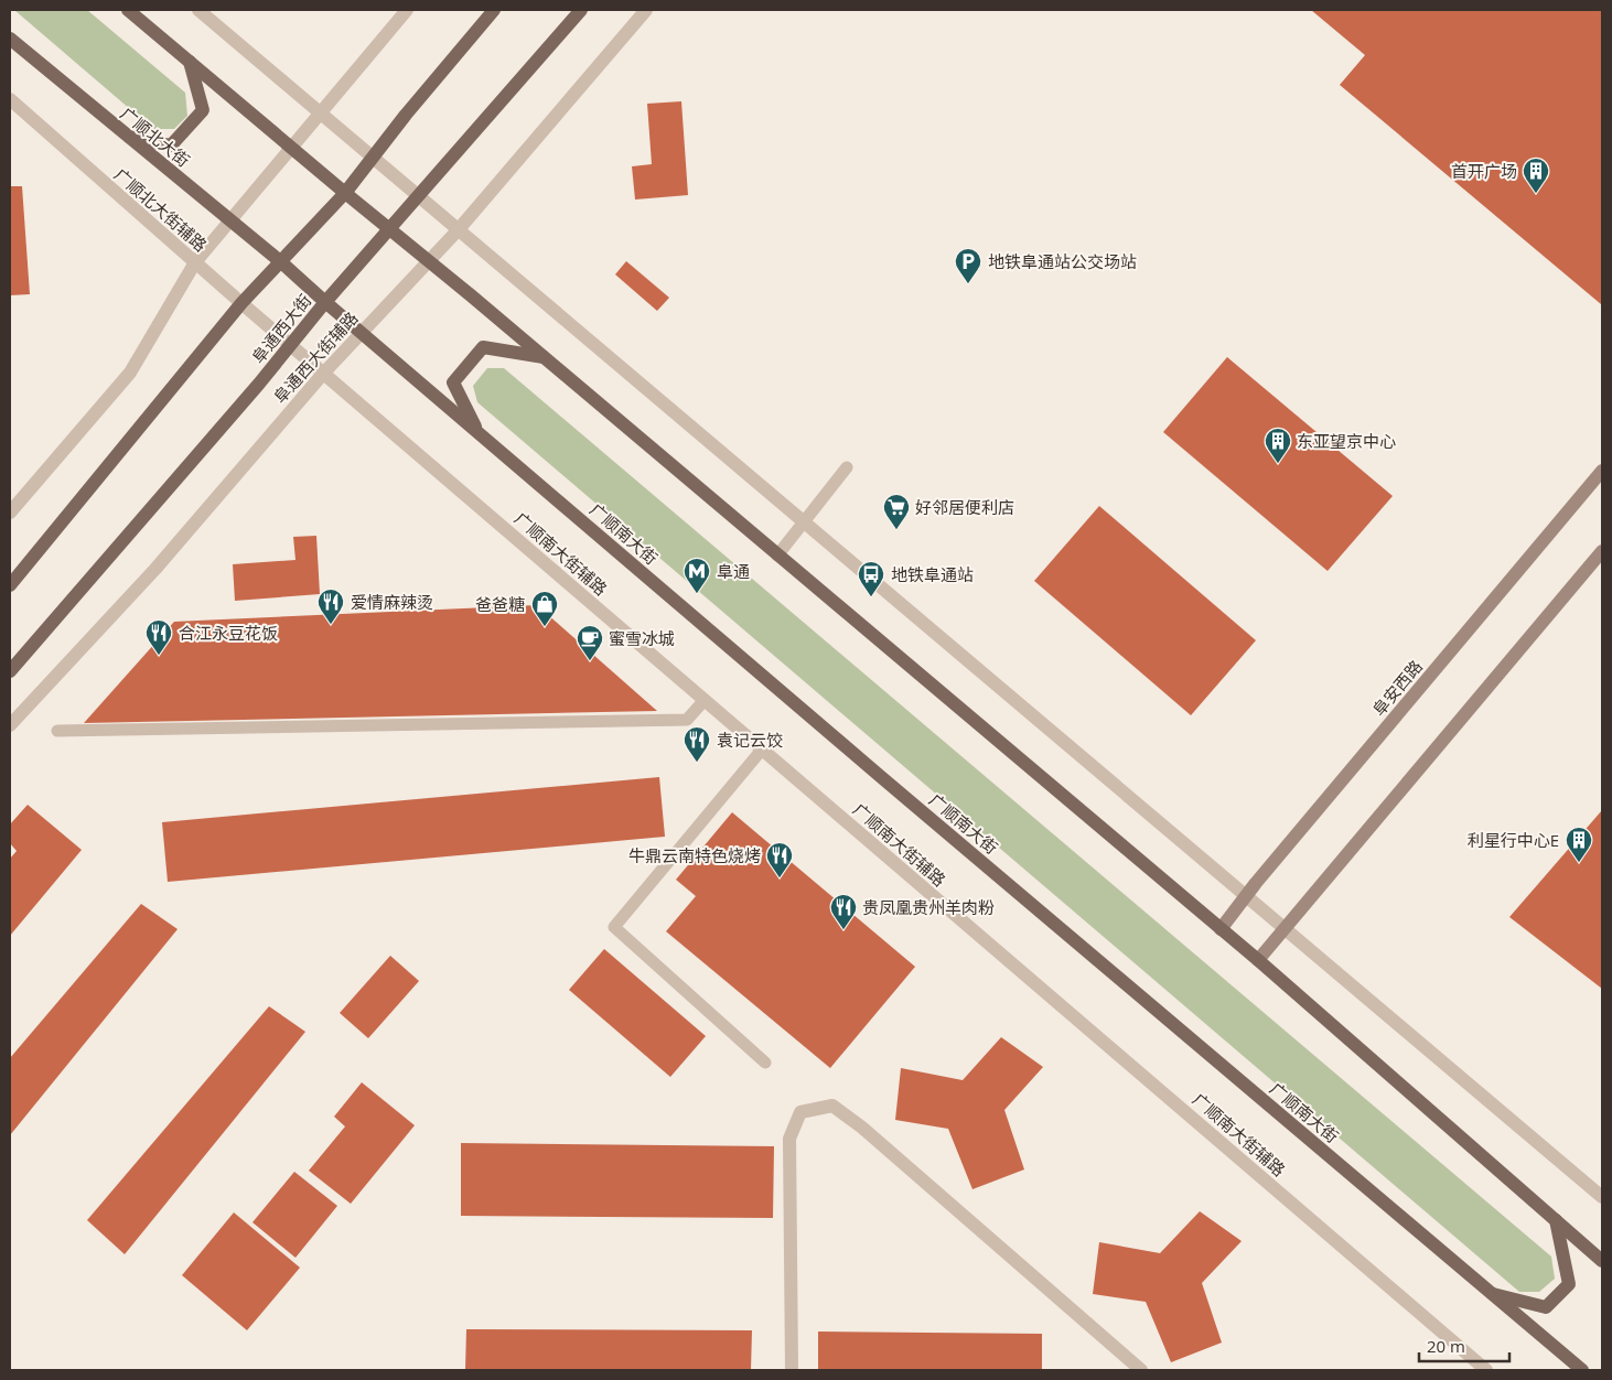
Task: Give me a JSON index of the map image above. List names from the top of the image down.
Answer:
{
  "streets": {
    "main road": [
      "广顺北大街",
      "阜通西大街",
      "广顺南大街",
      "阜安西路"
    ],
    "street": ["广顺北大街辅路", "阜通西大街辅路", "广顺南大街辅路"]
  },
  "crossings": [
    ["广顺北大街", "阜通西大街"],
    ["广顺北大街", "广顺南大街"],
    ["广顺北大街辅路", "阜通西大街"],
    ["广顺北大街辅路", "广顺南大街辅路"],
    ["阜通西大街", "广顺南大街"],
    ["阜通西大街", "广顺南大街辅路"],
    ["阜通西大街辅路", "广顺南大街"],
    ["阜通西大街辅路", "广顺南大街辅路"]
  ],
  "places": {
    "building": ["首开广场", "东亚望京中心", "利星行中心E"],
    "parking": ["地铁阜通站公交场站"],
    "supermarket": ["好邻居便利店"],
    "metro station": ["阜通"],
    "bus stop": ["地铁阜通站"],
    "restaurant": [
      "爱情麻辣烫",
      "合江永豆花饭",
      "袁记云饺",
      "牛鼎云南特色烧烤",
      "贵凤凰贵州羊肉粉"
    ],
    "shop": ["爸爸糖"],
    "cafe": ["蜜雪冰城"]
  },
  "scale_bar": "20 m"
}
